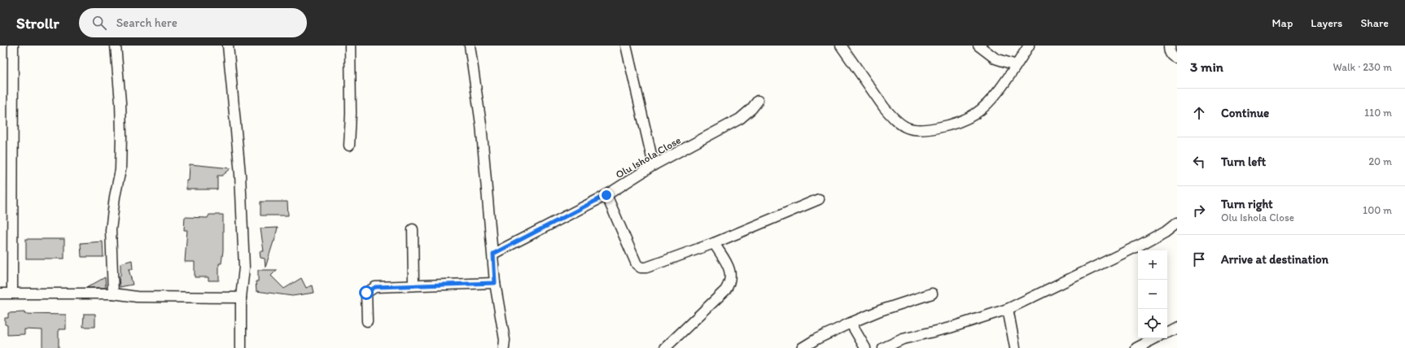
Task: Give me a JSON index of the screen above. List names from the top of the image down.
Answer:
{
  "streets": {
    "street": ["Olu Ishola Close"]
  },
  "page": {
    "header": "Strollr",
    "search": "Search here",
    "nav": ["Map", "Layers", "Share"],
    "heading": ["3 min", "Walk · 230 m"],
    "list": [
      ["Continue", "110 m"],
      ["Turn left", "20 m"],
      ["Turn right", "Olu Ishola Close", "100 m"],
      "Arrive at destination"
    ],
    "map_buttons": ["+", "−"]
  }
}
